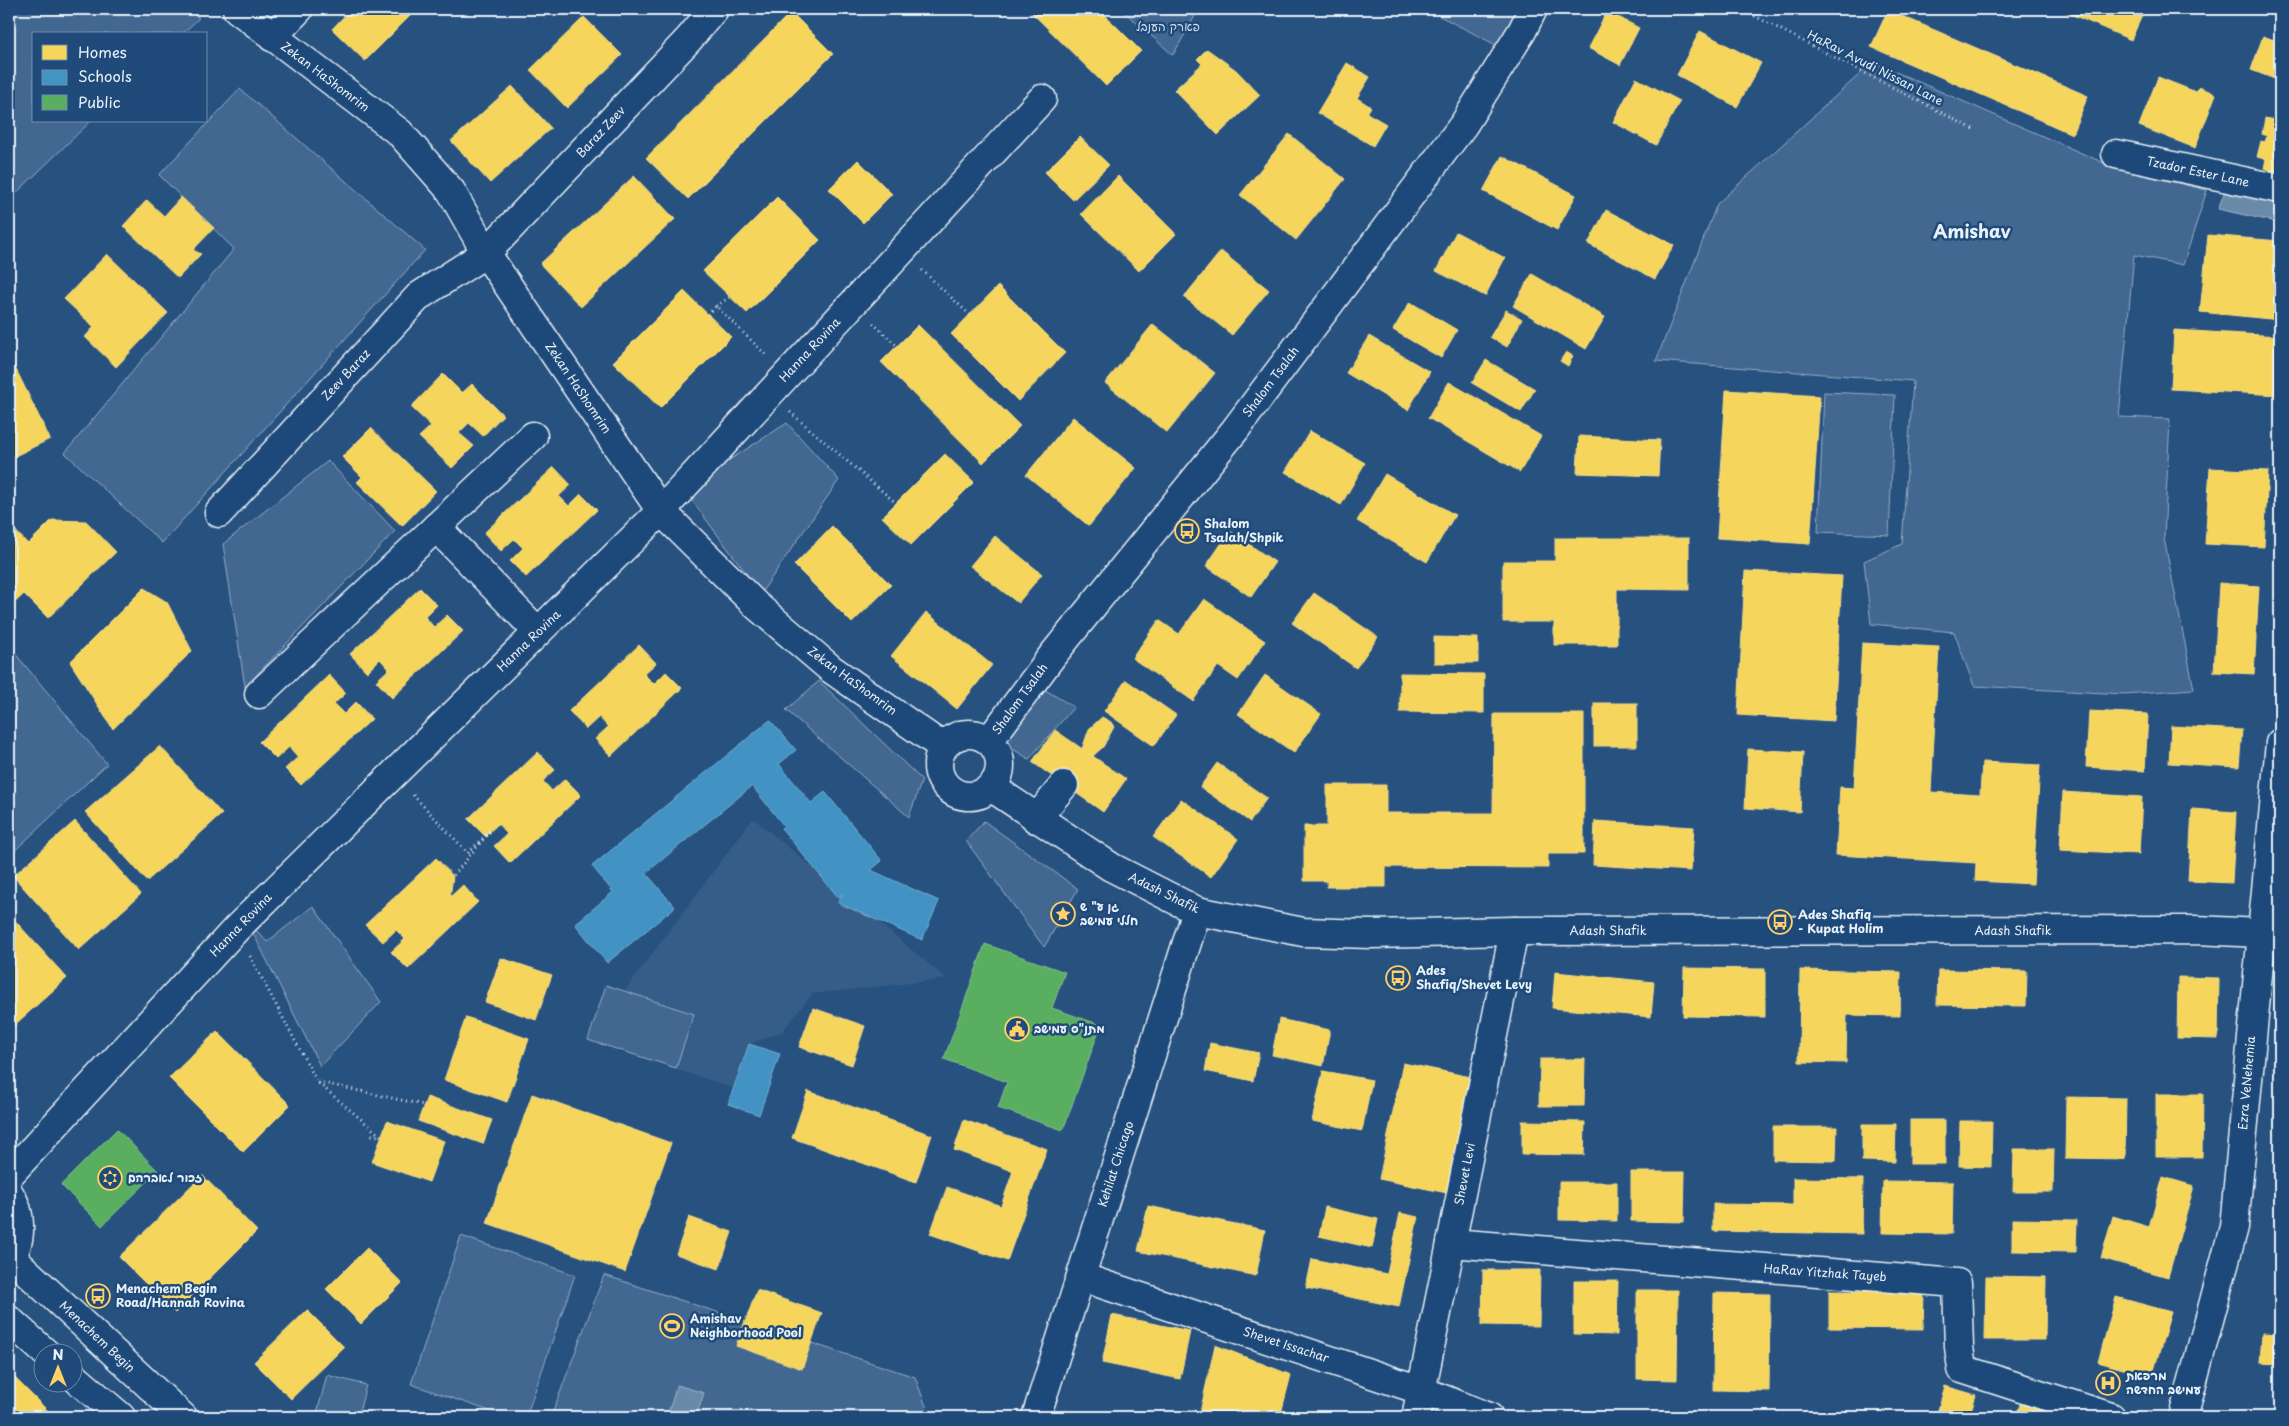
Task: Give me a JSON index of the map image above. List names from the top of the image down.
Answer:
{
  "streets": {
    "street": [
      "Zekan HaShomrim",
      "Baraz Zeev",
      "Tzador Ester Lane",
      "Hanna Rovina",
      "Zeev Baraz",
      "Shalom Tsalah",
      "Adash Shafik",
      "Ezra VeNehemia",
      "Kehilat Chicago",
      "Shevet Levi",
      "HaRav Yitzhak Tayeb",
      "Menachem Begin",
      "Shevet Issachar"
    ],
    "path": ["HaRav Avudi Nissan Lane"]
  },
  "crossings": [
    ["Zekan HaShomrim", "Baraz Zeev"],
    ["Zekan HaShomrim", "Hanna Rovina"],
    ["Zekan HaShomrim", "Zeev Baraz"],
    ["Zekan HaShomrim", "Shalom Tsalah"],
    ["Zekan HaShomrim", "Adash Shafik"],
    ["Baraz Zeev", "Zeev Baraz"],
    ["Shalom Tsalah", "Adash Shafik"],
    ["Adash Shafik", "Ezra VeNehemia"],
    ["Adash Shafik", "Kehilat Chicago"],
    ["Adash Shafik", "Shevet Levi"],
    ["Kehilat Chicago", "Shevet Issachar"],
    ["Shevet Levi", "HaRav Yitzhak Tayeb"],
    ["Shevet Levi", "Shevet Issachar"]
  ],
  "districts": ["Amishav"],
  "parks": ["פארק הענבל"],
  "places": {
    "bus stop": [
      "Shalom Tsalah/Shpik",
      "Ades Shafiq - Kupat Holim",
      "Ades Shafiq/Shevet Levy",
      "Menachem Begin Road/Hannah Rovina"
    ],
    "place": ["גן ע\" ש חללי עמישב"],
    "public building": ["מתנ\"ס עמישב"],
    "synagogue": ["זכור לאברהם"],
    "sports": ["Amishav Neighborhood Pool"],
    "hospital": ["מרפאת עמישב החדשה"]
  },
  "legend": ["Homes", "Schools", "Public"],
  "north": "top"
}
